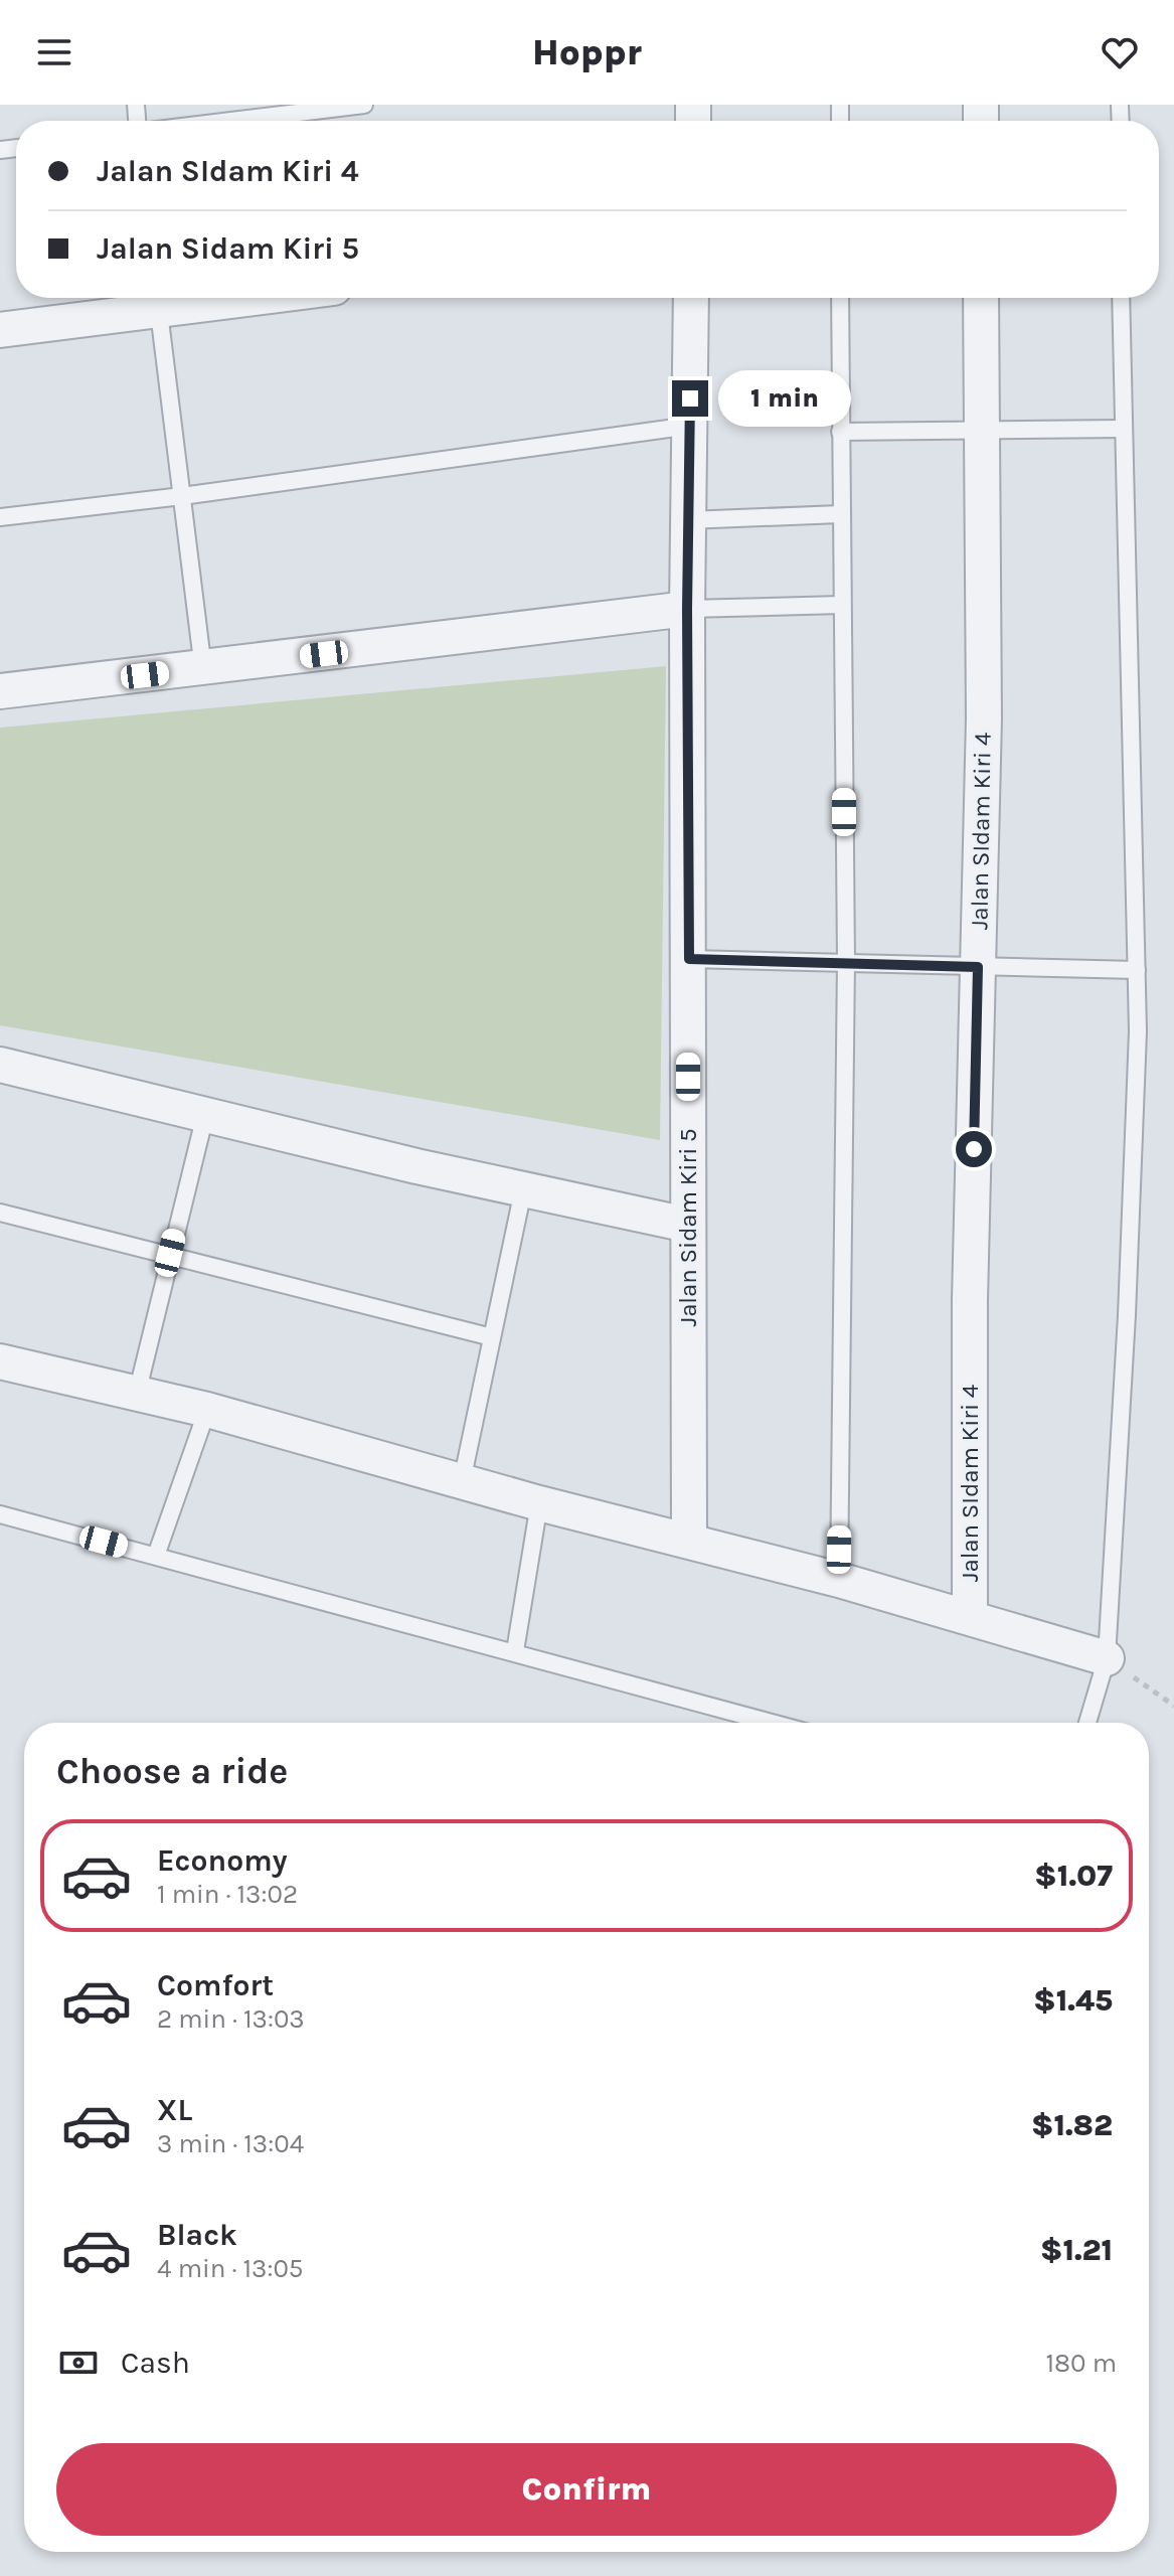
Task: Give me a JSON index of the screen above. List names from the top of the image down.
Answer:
{
  "streets": {
    "street": ["Jalan SIdam Kiri 4", "Jalan Sidam Kiri 5"]
  },
  "page": {
    "header": "Hoppr",
    "banner": ["Jalan SIdam Kiri 4", "Jalan Sidam Kiri 5"],
    "bubble": "1 min",
    "heading": "Choose a ride",
    "list": [
      {
        "name": "Economy",
        "note": "1 min · 13:02",
        "value": "$1.07"
      },
      {
        "name": "Comfort",
        "note": "2 min · 13:03",
        "value": "$1.45"
      },
      {
        "name": "XL",
        "note": "3 min · 13:04",
        "value": "$1.82"
      },
      {
        "name": "Black",
        "note": "4 min · 13:05",
        "value": "$1.21"
      }
    ],
    "pay": ["Cash", "180 m"],
    "buttons": "Confirm"
  }
}
